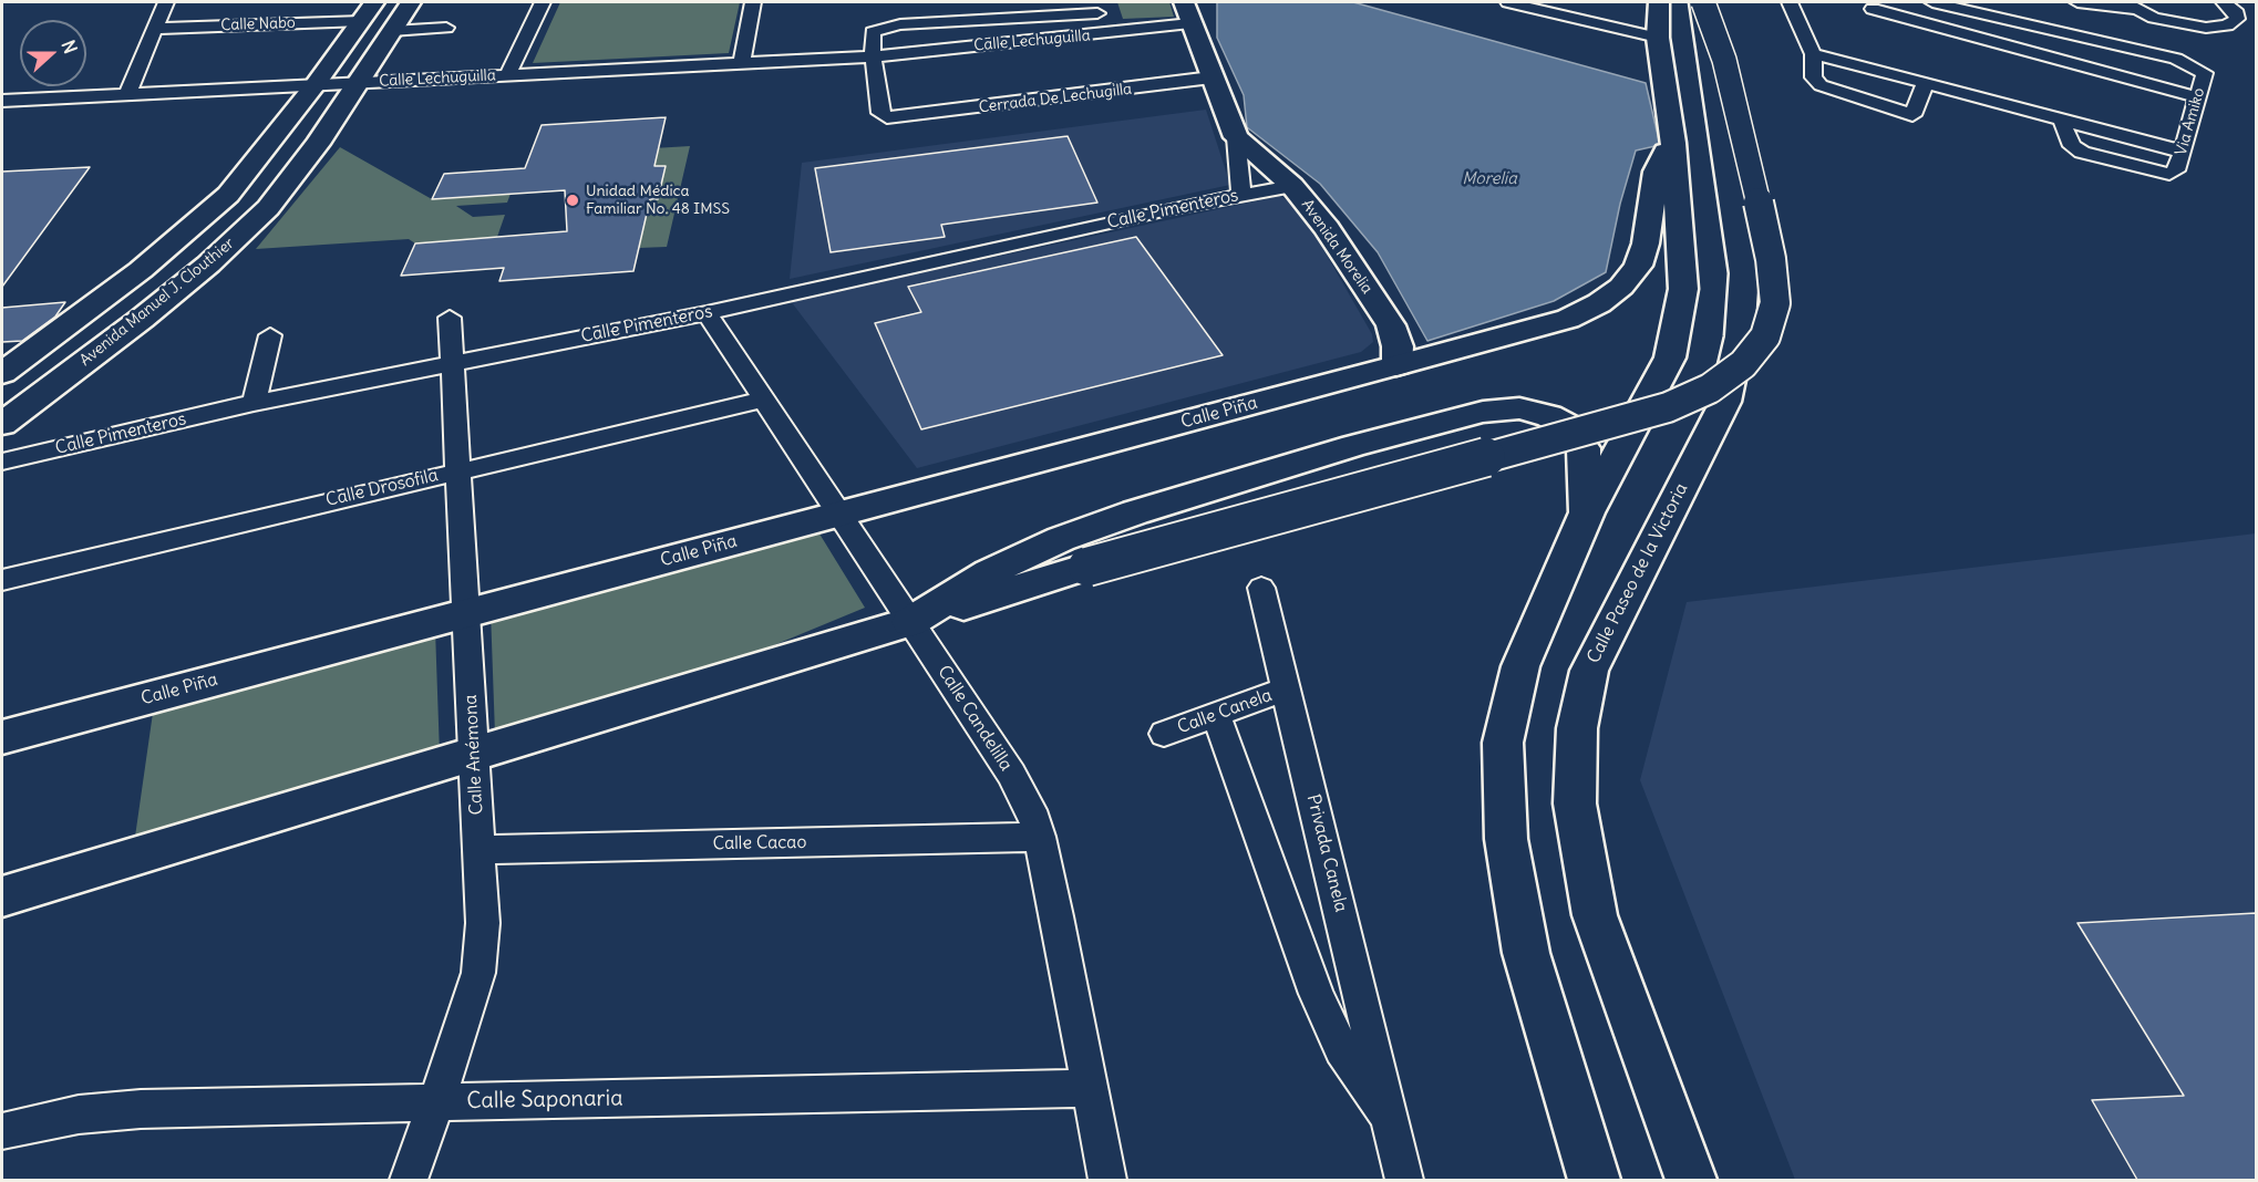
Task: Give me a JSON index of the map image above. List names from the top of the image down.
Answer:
{
  "streets": {
    "main road": [
      "Avenida Morelia",
      "Avenida Manuel J. Clouthier",
      "Calle Piña",
      "Calle Paseo de la Victoria"
    ],
    "street": [
      "Calle Nabo",
      "Calle Lechuguilla",
      "Cerrada De Lechugilla",
      "Via Amiko",
      "Calle Pimenteros",
      "Calle Drosofila",
      "Calle Canela",
      "Calle Candelilla",
      "Calle Anémona",
      "Calle Cacao",
      "Privada Canela",
      "Calle Saponaria"
    ]
  },
  "crossings": [
    ["Calle Nabo", "Avenida Manuel J. Clouthier"],
    ["Calle Lechuguilla", "Cerrada De Lechugilla"],
    ["Calle Lechuguilla", "Avenida Morelia"],
    ["Calle Lechuguilla", "Avenida Manuel J. Clouthier"],
    ["Cerrada De Lechugilla", "Avenida Morelia"],
    ["Calle Pimenteros", "Avenida Morelia"],
    ["Calle Pimenteros", "Calle Candelilla"],
    ["Calle Pimenteros", "Calle Anémona"],
    ["Avenida Morelia", "Calle Piña"],
    ["Calle Piña", "Calle Candelilla"],
    ["Calle Piña", "Calle Anémona"],
    ["Calle Drosofila", "Calle Candelilla"],
    ["Calle Drosofila", "Calle Anémona"],
    ["Calle Canela", "Privada Canela"],
    ["Calle Candelilla", "Calle Cacao"],
    ["Calle Candelilla", "Calle Saponaria"],
    ["Calle Anémona", "Calle Cacao"],
    ["Calle Anémona", "Calle Saponaria"]
  ],
  "water": ["Morelia"],
  "places": ["Unidad Médica Familiar No. 48 IMSS"],
  "north": "right"
}
